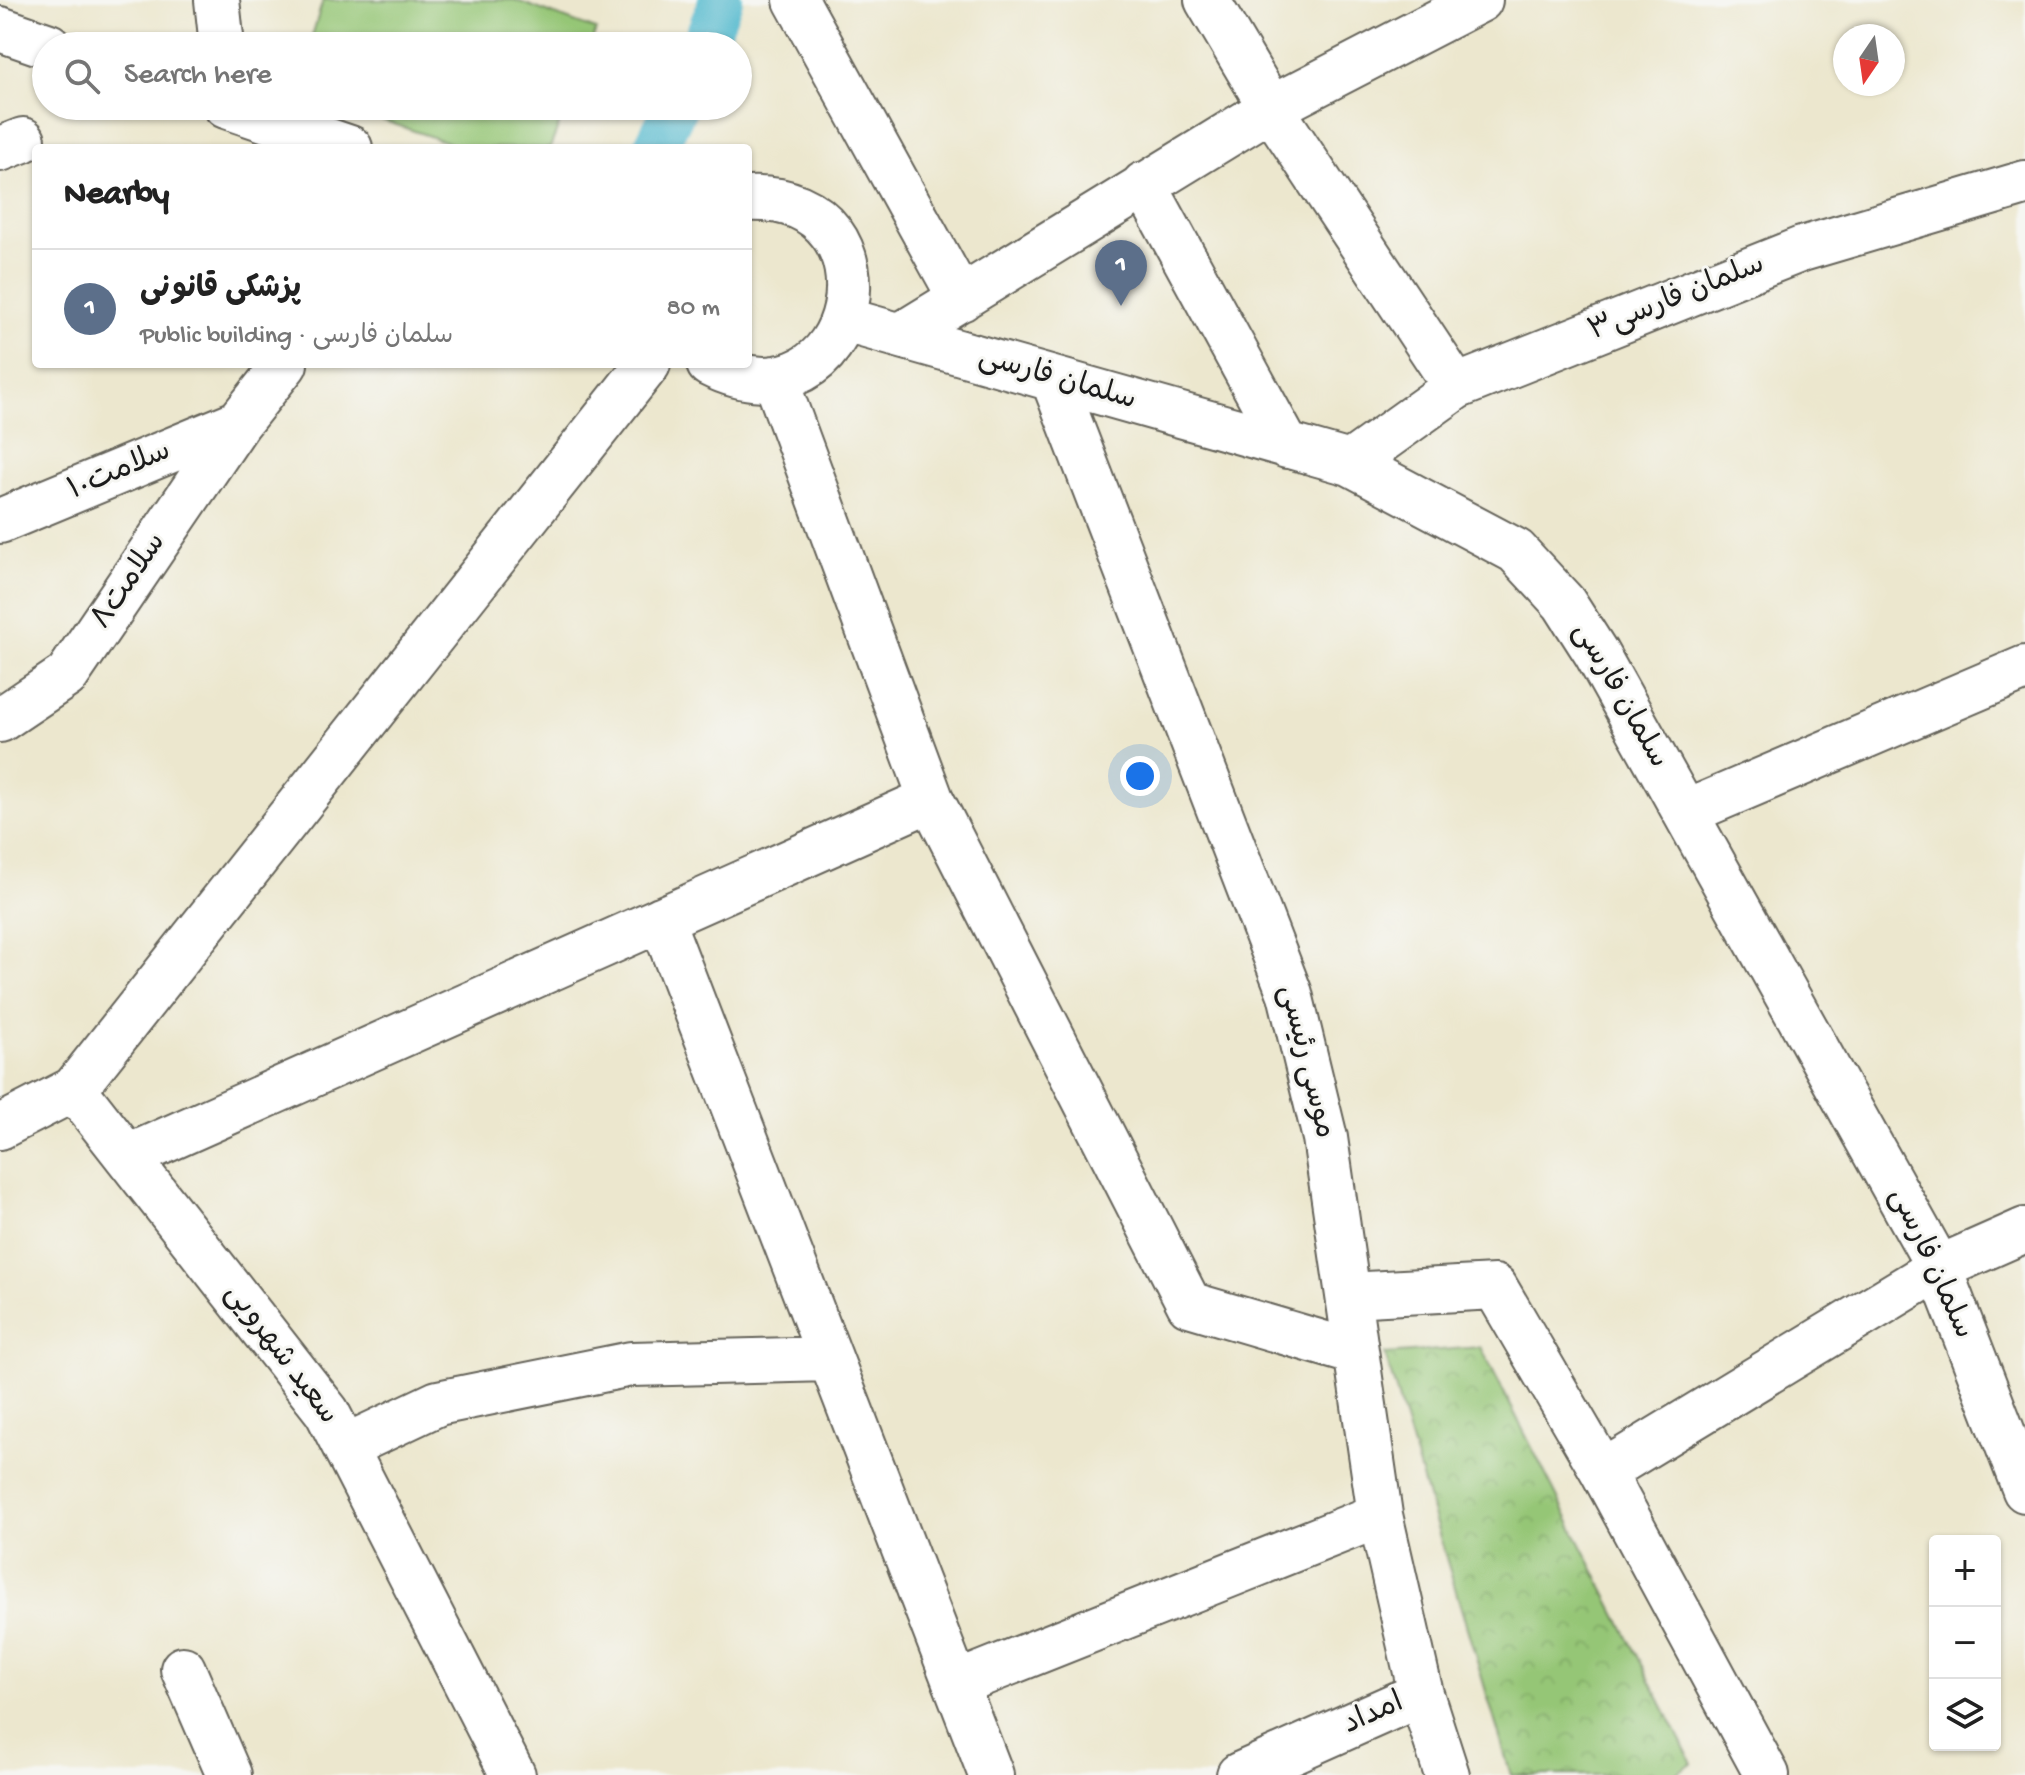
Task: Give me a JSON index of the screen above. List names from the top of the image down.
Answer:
{
  "streets": {
    "street": [
      "سلمان فارسی۳",
      "سلمان فارسی",
      "سلامت۱۰",
      "سلامت۸",
      "موسی رئیسی",
      "سعید شهرویی",
      "امداد"
    ]
  },
  "crossings": [
    ["سلمان فارسی۳", "سلمان فارسی"],
    ["سلمان فارسی", "موسی رئیسی"],
    ["سلامت۱۰", "سلامت۸"],
    ["موسی رئیسی", "امداد"]
  ],
  "north": "bottom",
  "page": {
    "search": "Search here",
    "heading": "Nearby",
    "pins": "1",
    "list": [
      {
        "mark": "1",
        "name": "پزشکی قانونی",
        "note": "Public building · سلمان فارسی",
        "value": "80 m"
      }
    ],
    "map_buttons": ["+", "−"]
  }
}
